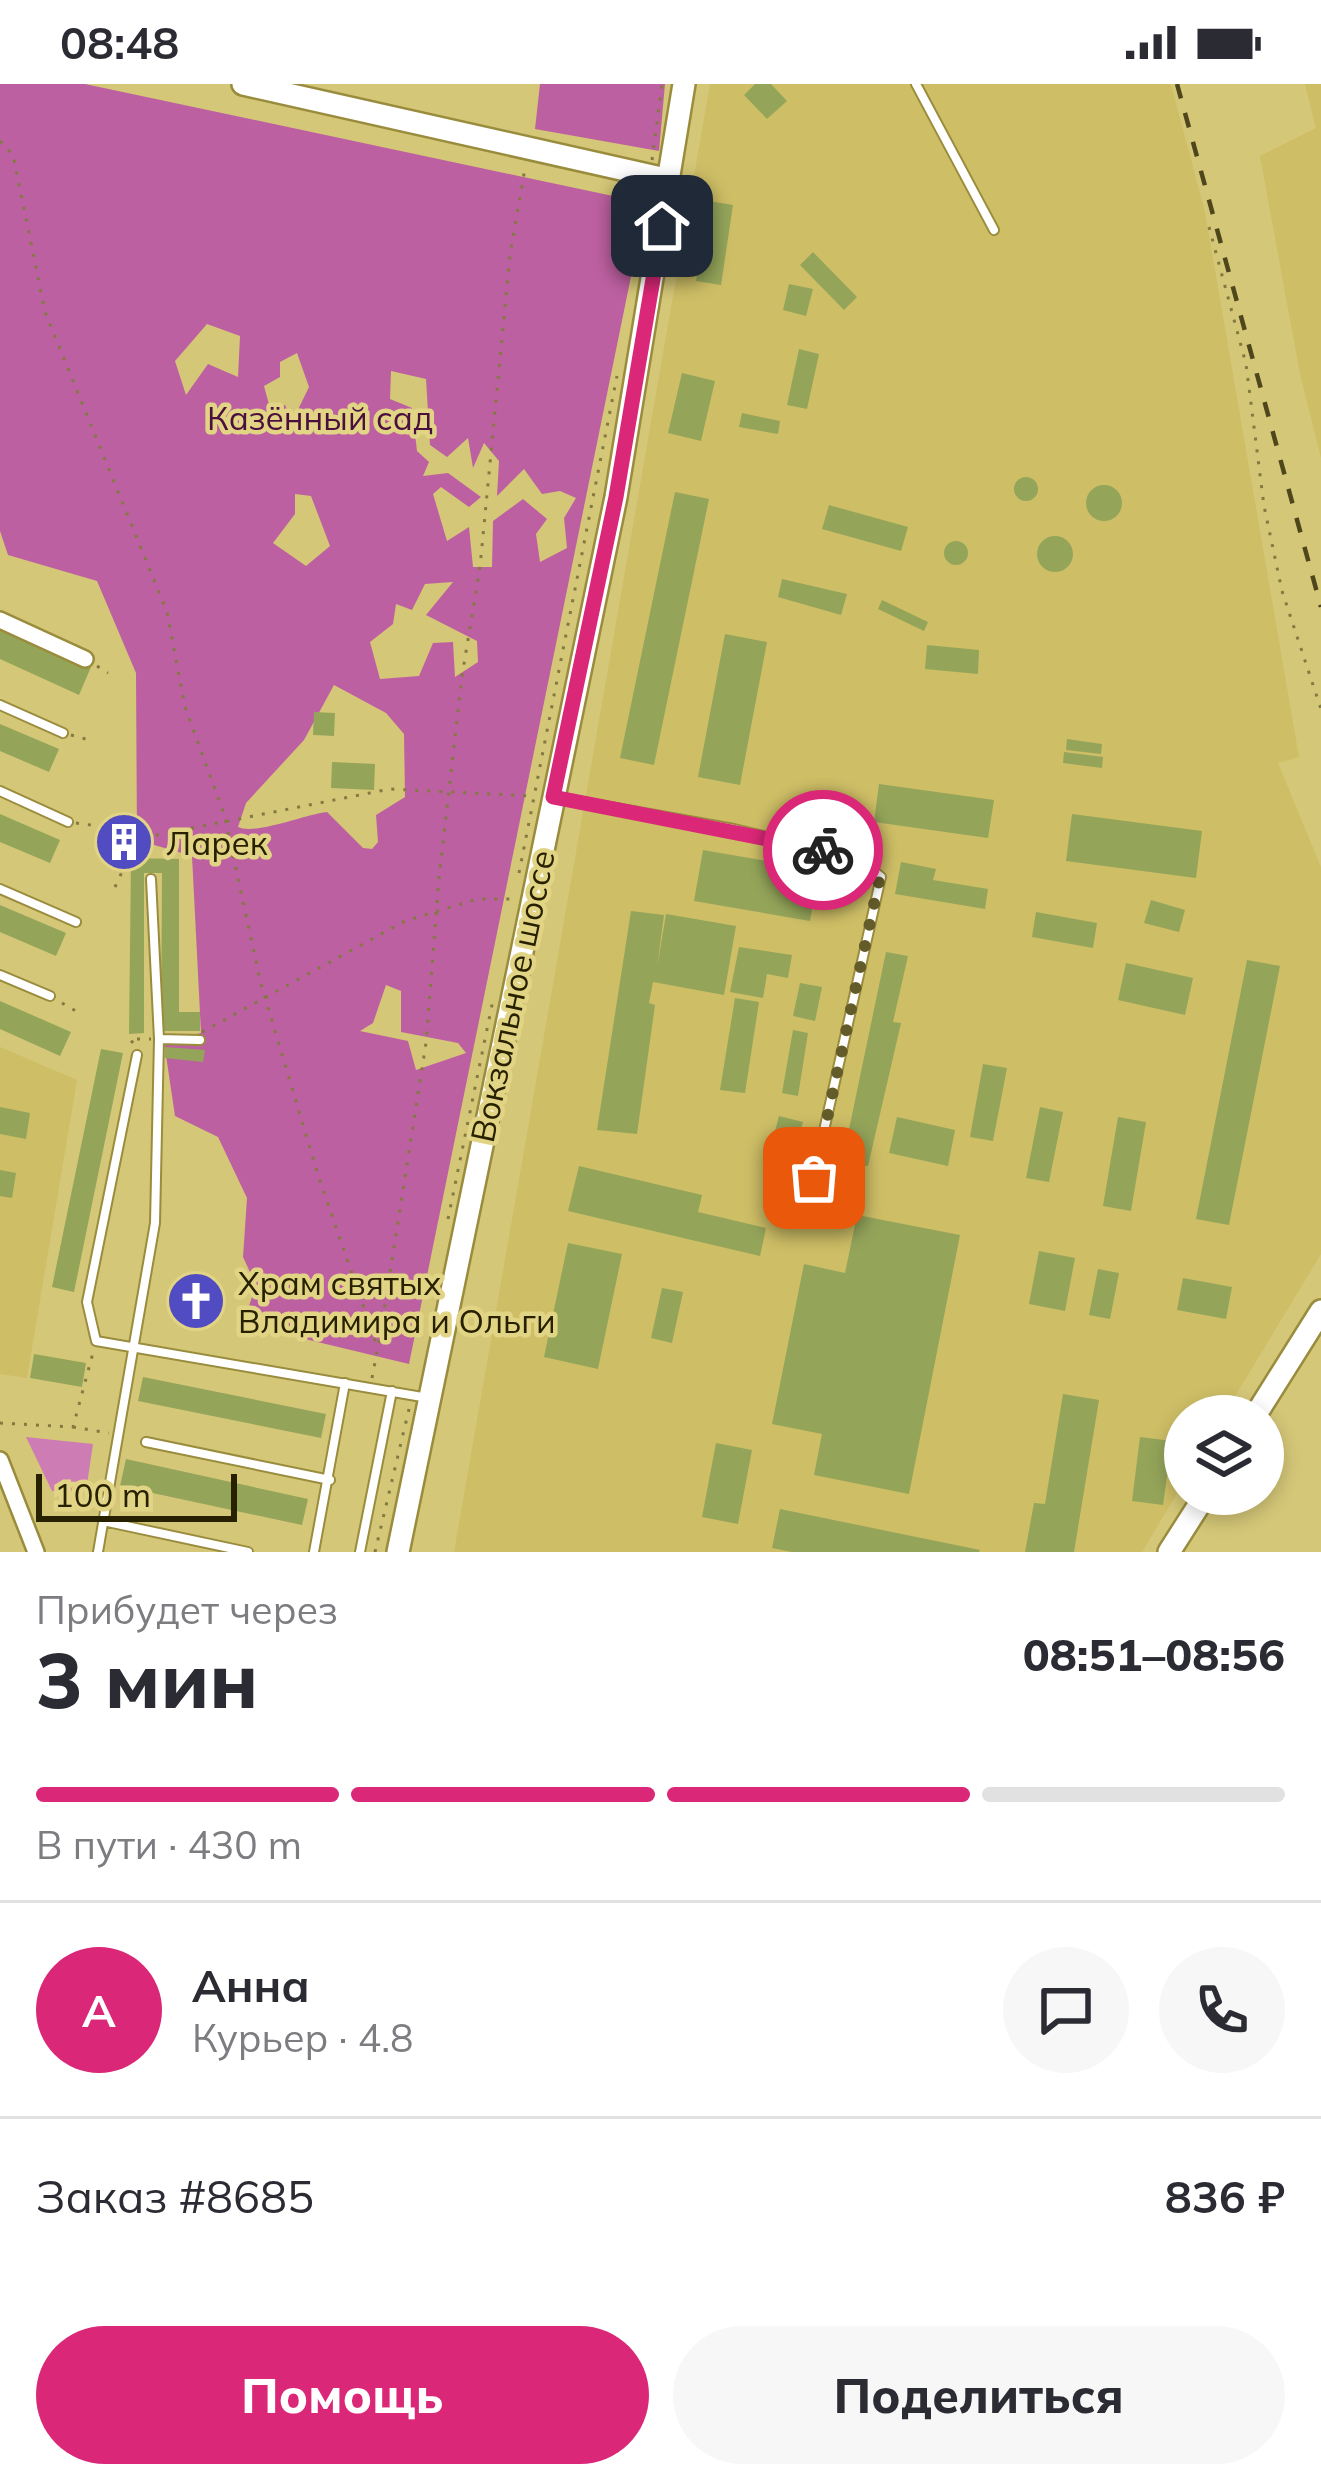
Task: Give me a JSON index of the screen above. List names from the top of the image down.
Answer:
{
  "streets": {
    "main road": ["Вокзальное шоссе"]
  },
  "parks": ["Казённый сад"],
  "places": {
    "building": ["Ларек"],
    "church": ["Храм святых Владимира и Ольги"]
  },
  "scale_bar": "100 m",
  "page": {
    "status": "08:48",
    "scale": "100 m",
    "heading": ["3 мин", "Прибудет через", "08:51–08:56"],
    "panel": [
      "Анна",
      "Курьер · 4.8",
      "Заказ #8685",
      "836 ₽"
    ],
    "bar": "В пути · 430 m",
    "round": "А",
    "buttons": ["Помощь", "Поделиться"]
  }
}
